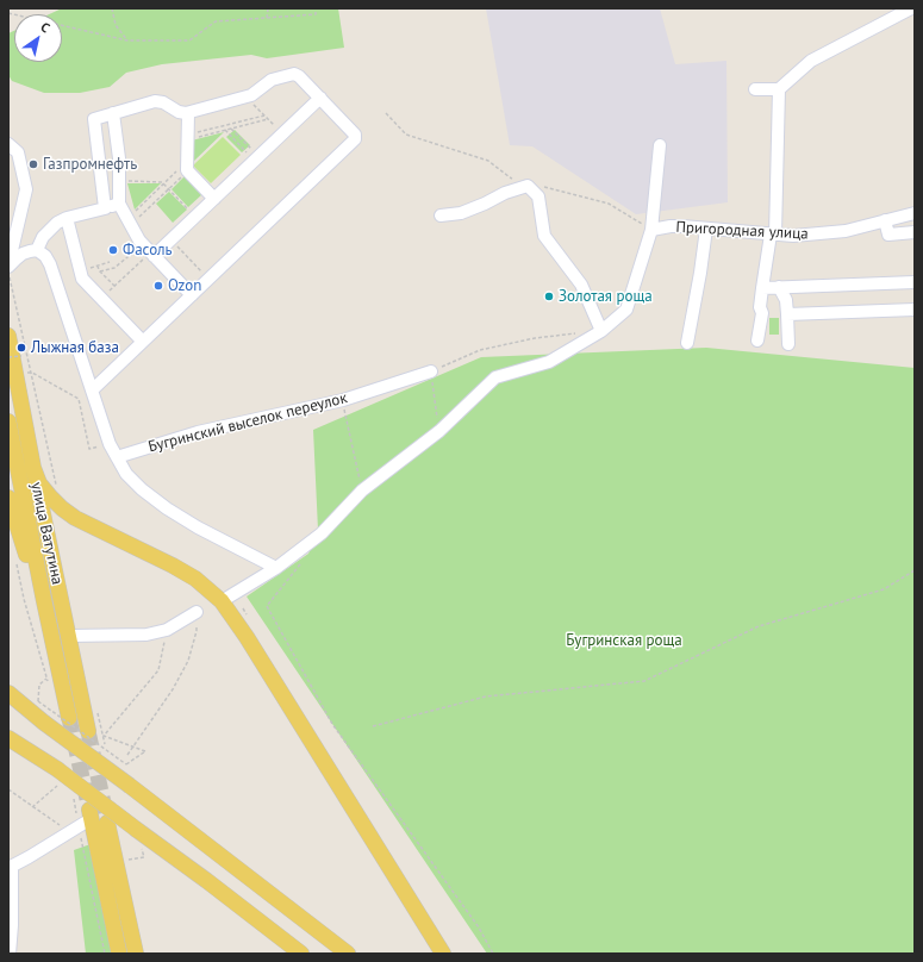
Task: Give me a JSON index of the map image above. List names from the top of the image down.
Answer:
{
  "streets": {
    "main road": ["улица Ватутина"],
    "street": ["Пригородная улица", "Бугринский выселок переулок"]
  },
  "parks": ["Бугринская роща"],
  "places": [
    "Газпромнефть",
    "Фасоль",
    "Ozon",
    "Золотая роща",
    "Лыжная база"
  ],
  "north": "top right"
}
